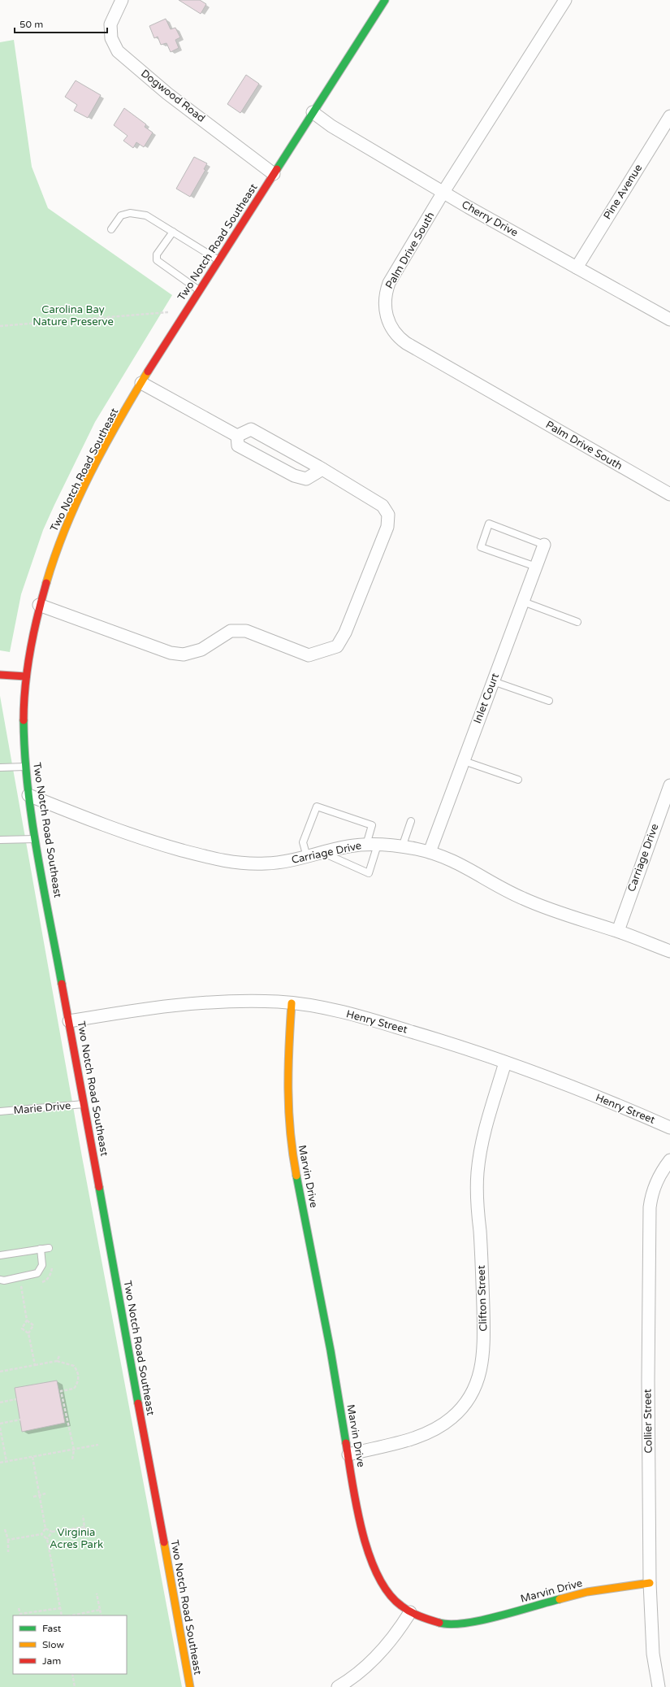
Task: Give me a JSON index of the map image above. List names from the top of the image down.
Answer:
{
  "streets": {
    "street": [
      "Dogwood Road",
      "Pine Avenue",
      "Cherry Drive",
      "Two Notch Road Southeast",
      "Palm Drive South",
      "Inlet Court",
      "Carriage Drive",
      "Henry Street",
      "Marvin Drive",
      "Clifton Street",
      "Collier Street"
    ],
    "lane": ["Marie Drive"]
  },
  "crossings": [
    ["Dogwood Road", "Two Notch Road Southeast"],
    ["Pine Avenue", "Cherry Drive"],
    ["Cherry Drive", "Two Notch Road Southeast"],
    ["Cherry Drive", "Palm Drive South"],
    ["Two Notch Road Southeast", "Carriage Drive"],
    ["Two Notch Road Southeast", "Henry Street"],
    ["Two Notch Road Southeast", "Marie Drive"],
    ["Inlet Court", "Carriage Drive"],
    ["Henry Street", "Marvin Drive"],
    ["Henry Street", "Clifton Street"],
    ["Marvin Drive", "Clifton Street"],
    ["Marvin Drive", "Collier Street"]
  ],
  "parks": ["Carolina Bay Nature Preserve", "Virginia Acres Park"],
  "legend": ["Fast", "Slow", "Jam"],
  "scale_bar": "50 m"
}
